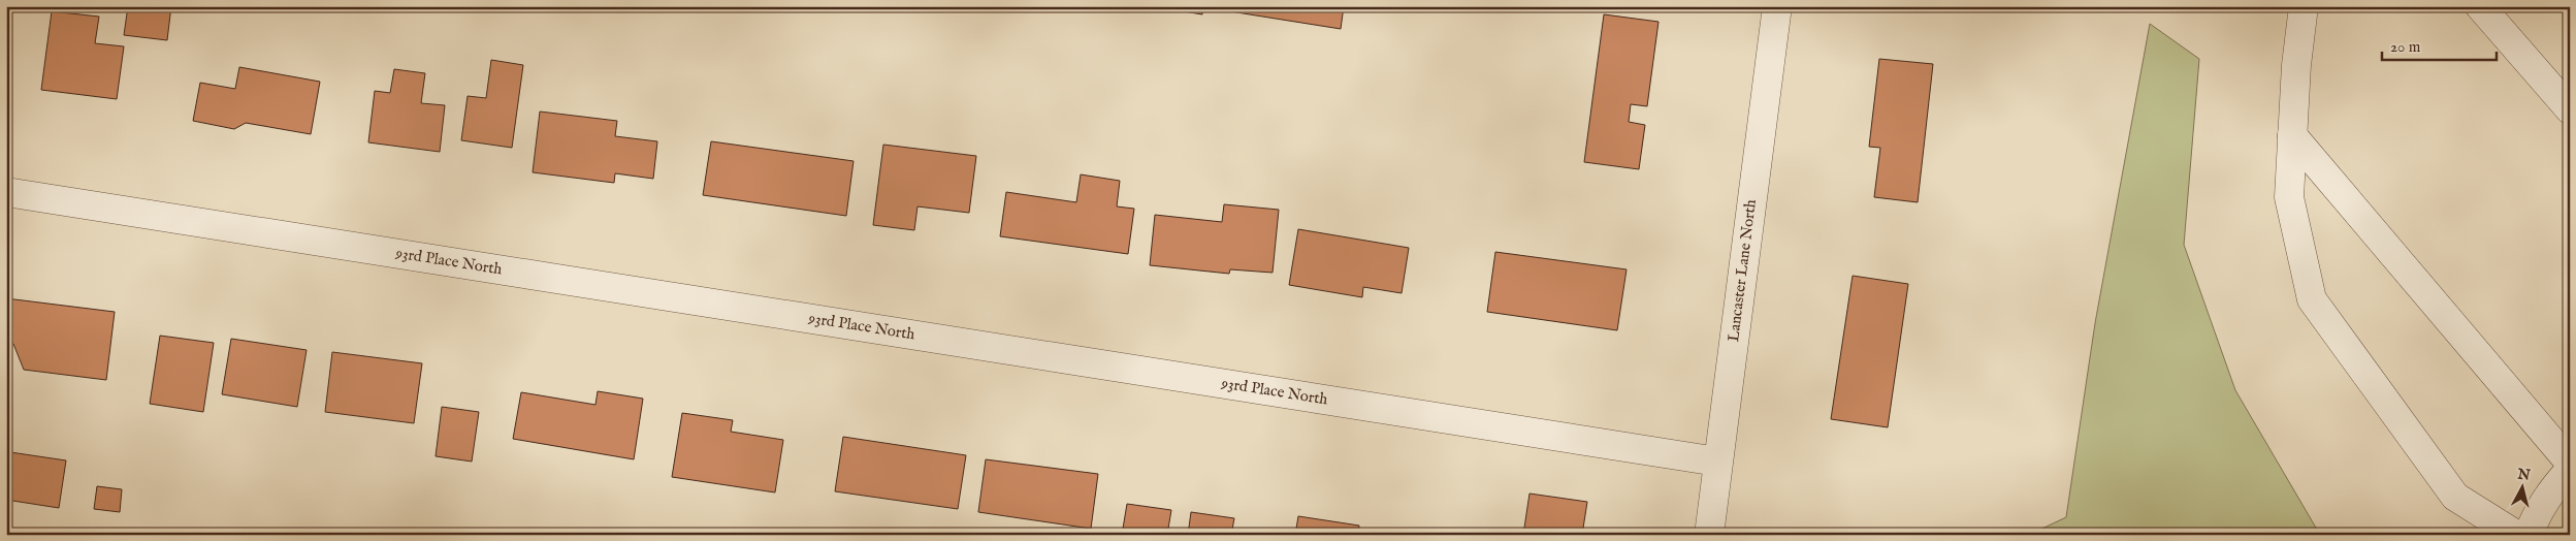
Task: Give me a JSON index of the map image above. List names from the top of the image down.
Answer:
{
  "streets": {
    "street": ["93rd Place North", "Lancaster Lane North"]
  },
  "crossings": [
    ["93rd Place North", "Lancaster Lane North"]
  ],
  "scale_bar": "20 m",
  "north": "top"
}
